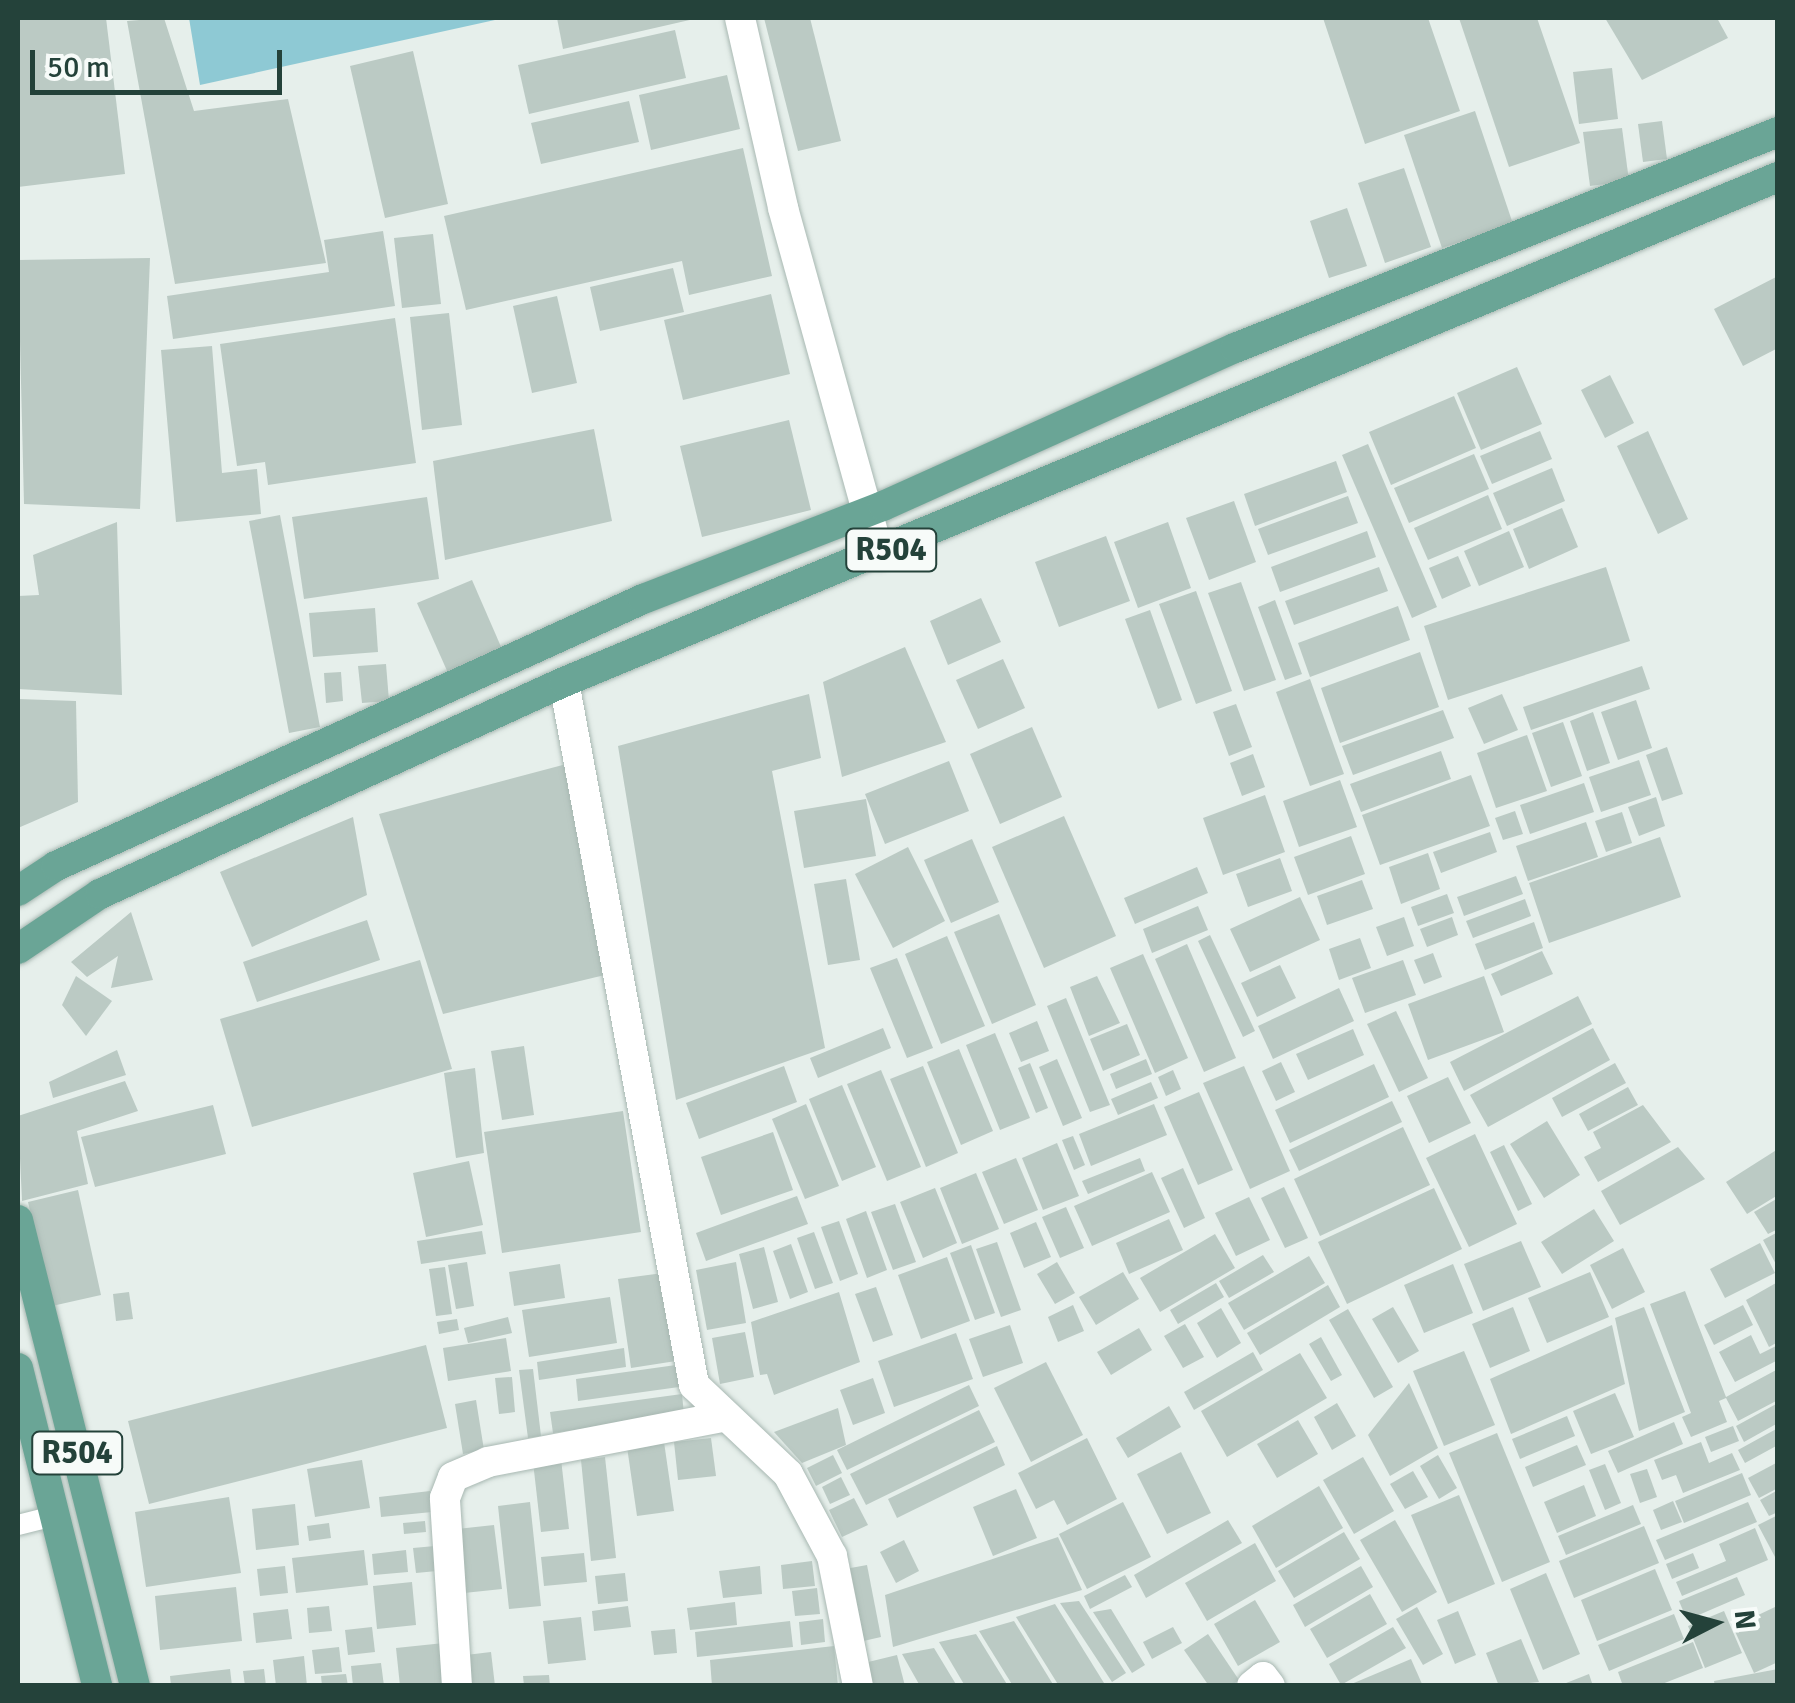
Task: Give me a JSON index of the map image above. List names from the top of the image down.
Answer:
{
  "streets": {
    "main road": ["R504"]
  },
  "scale_bar": "50 m",
  "north": "right"
}
